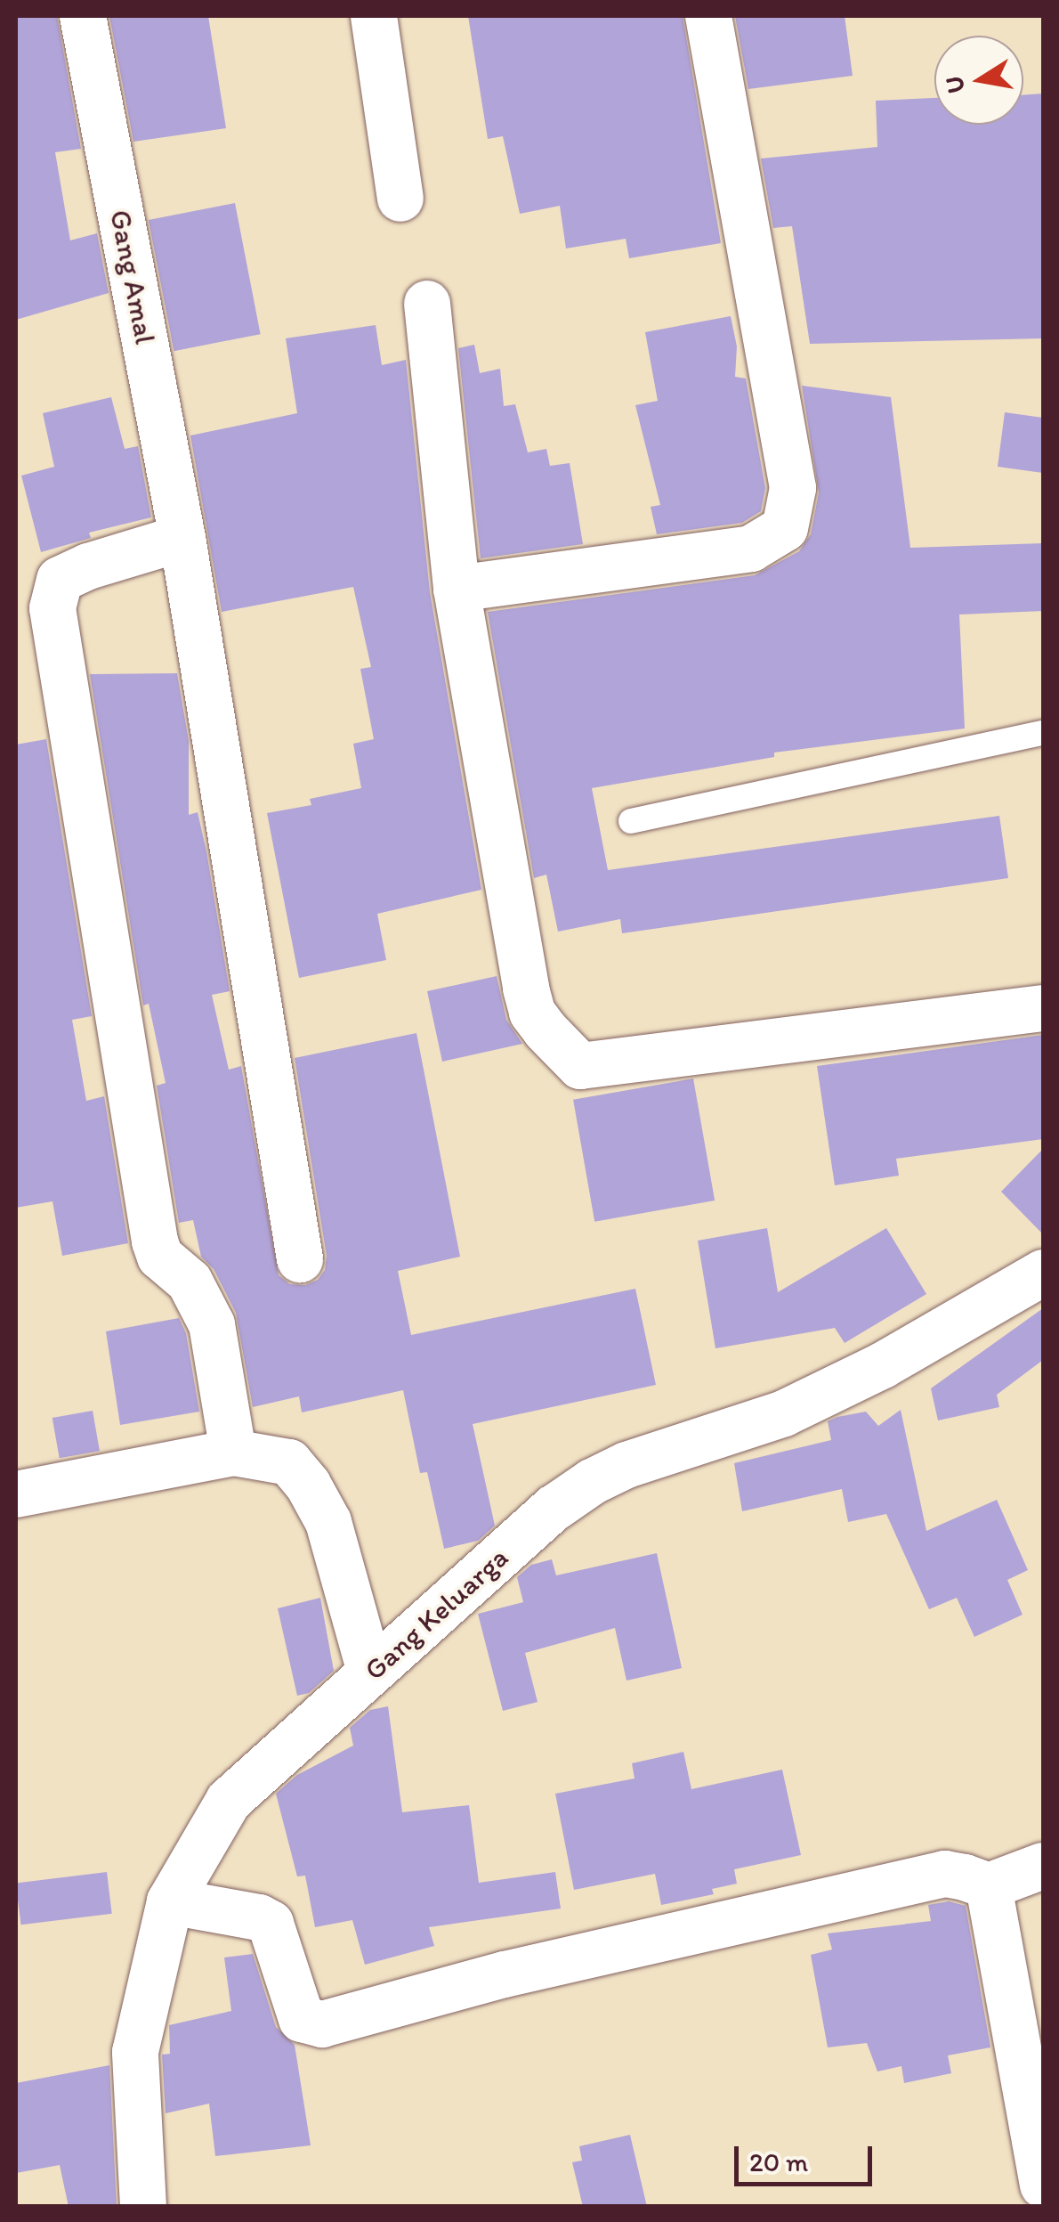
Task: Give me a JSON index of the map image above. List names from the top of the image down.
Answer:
{
  "streets": {
    "street": ["Gang Amal", "Gang Keluarga"]
  },
  "scale_bar": "20 m",
  "north": "left"
}
